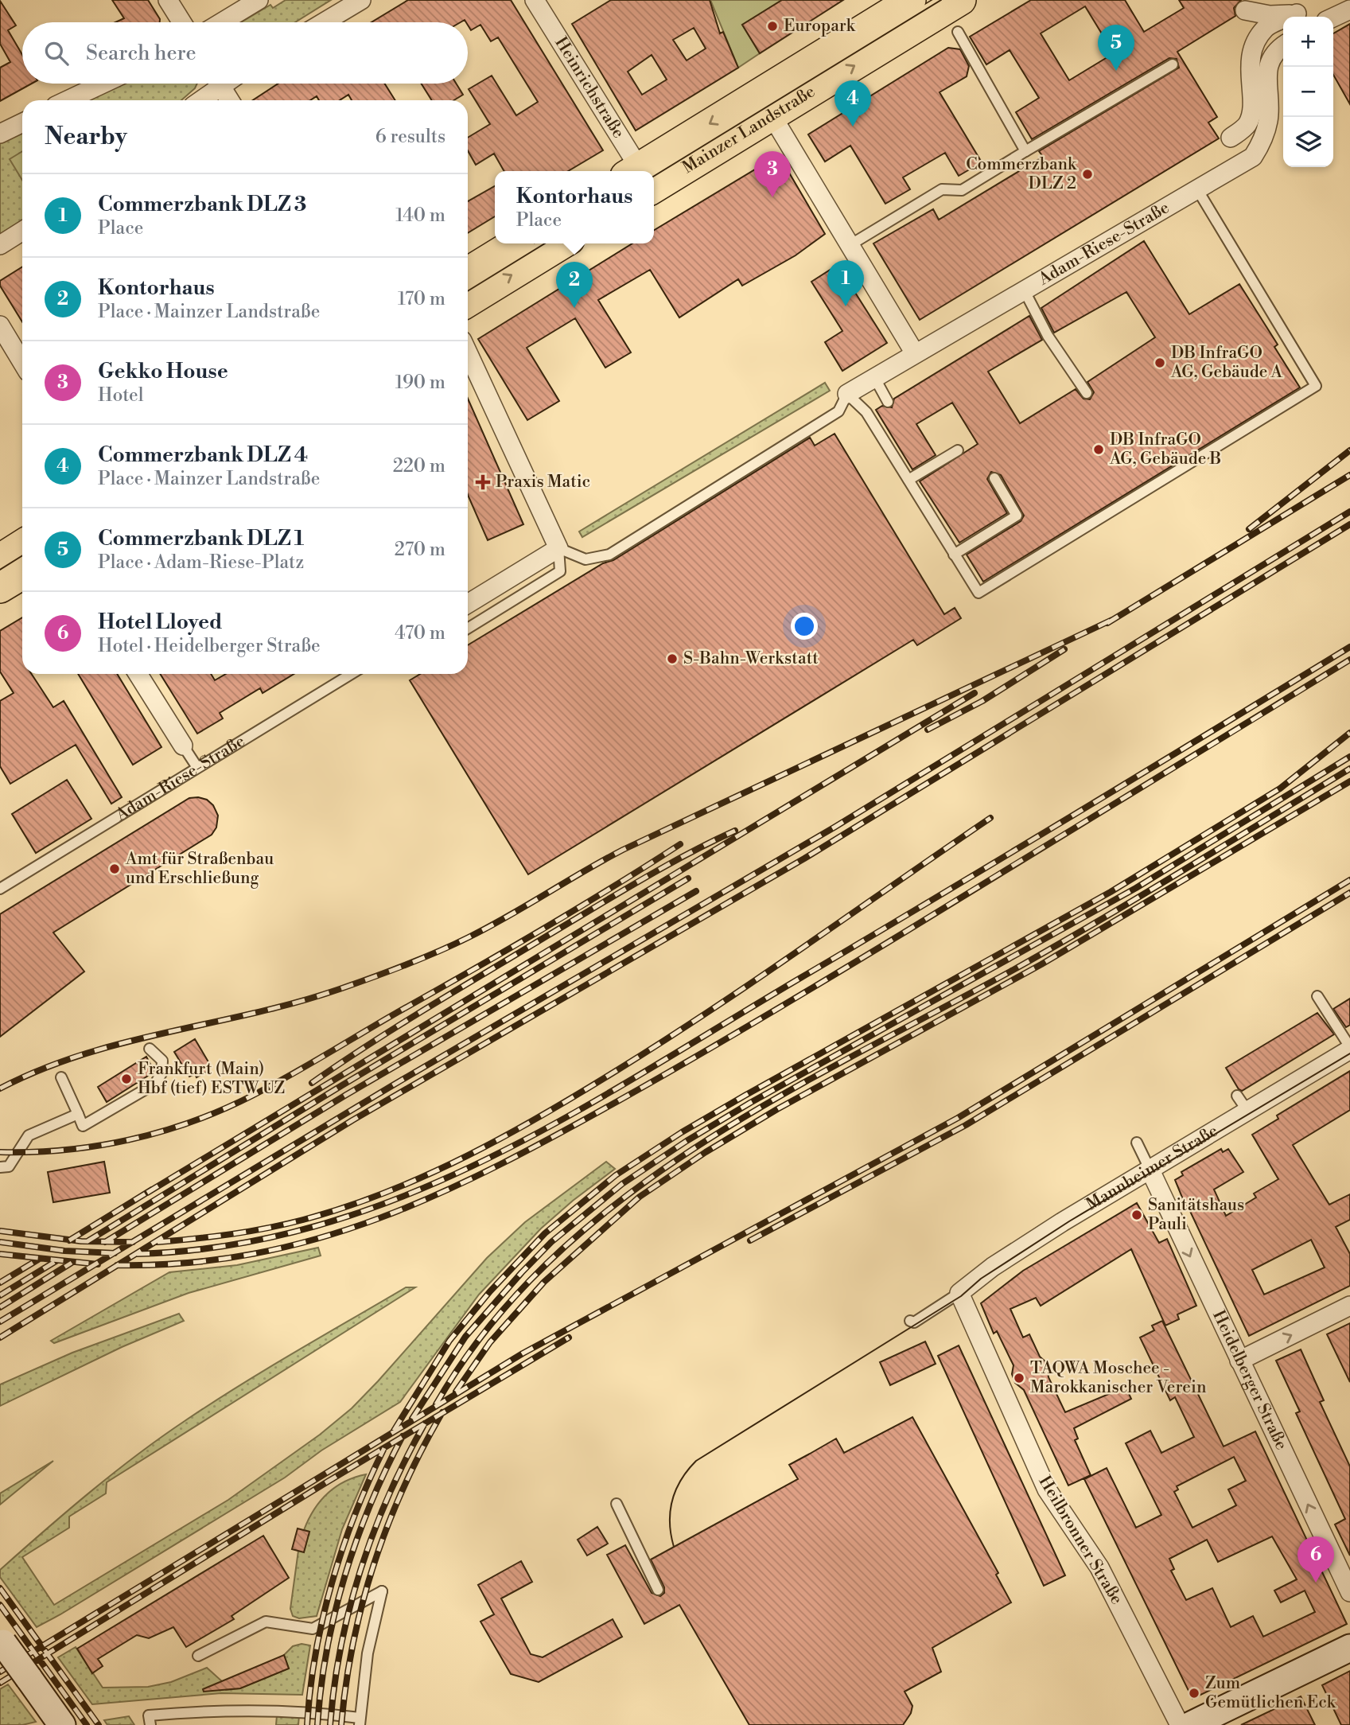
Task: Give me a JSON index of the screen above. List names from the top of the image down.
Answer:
{
  "streets": {
    "main road": ["Mainzer Landstraße"],
    "street": [
      "Heinrichstraße",
      "Adam-Riese-Straße",
      "Mannheimer Straße",
      "Heidelberger Straße",
      "Heilbronner Straße"
    ]
  },
  "crossings": [
    ["Mannheimer Straße", "Heidelberger Straße"],
    ["Mannheimer Straße", "Heilbronner Straße"]
  ],
  "places": {
    "other": [
      "Europark",
      "Commerzbank DLZ 2",
      "DB InfraGO AG, Gebäude A",
      "DB InfraGO AG, Gebäude B",
      "S-Bahn-Werkstatt",
      "Amt für Straßenbau und Erschließung",
      "Frankfurt (Main) Hbf (tief) ESTW UZ",
      "Sanitätshaus Pauli",
      "TAQWA Moschee - Marokkanischer Verein",
      "Zum Gemütlichen Eck"
    ],
    "health": ["Praxis Matic"]
  },
  "page": {
    "map_buttons": ["+", "−"],
    "search": "Search here",
    "pins": [
      "5",
      "4",
      "3",
      "1",
      "2",
      "6"
    ],
    "heading": ["Nearby", "6 results"],
    "popup": ["Kontorhaus", "Place"],
    "list": [
      {
        "mark": "1",
        "name": "Commerzbank DLZ 3",
        "note": "Place",
        "value": "140 m"
      },
      {
        "mark": "2",
        "name": "Kontorhaus",
        "note": "Place · Mainzer Landstraße",
        "value": "170 m"
      },
      {
        "mark": "3",
        "name": "Gekko House",
        "note": "Hotel",
        "value": "190 m"
      },
      {
        "mark": "4",
        "name": "Commerzbank DLZ 4",
        "note": "Place · Mainzer Landstraße",
        "value": "220 m"
      },
      {
        "mark": "5",
        "name": "Commerzbank DLZ 1",
        "note": "Place · Adam-Riese-Platz",
        "value": "270 m"
      },
      {
        "mark": "6",
        "name": "Hotel Lloyed",
        "note": "Hotel · Heidelberger Straße",
        "value": "470 m"
      }
    ]
  }
}
